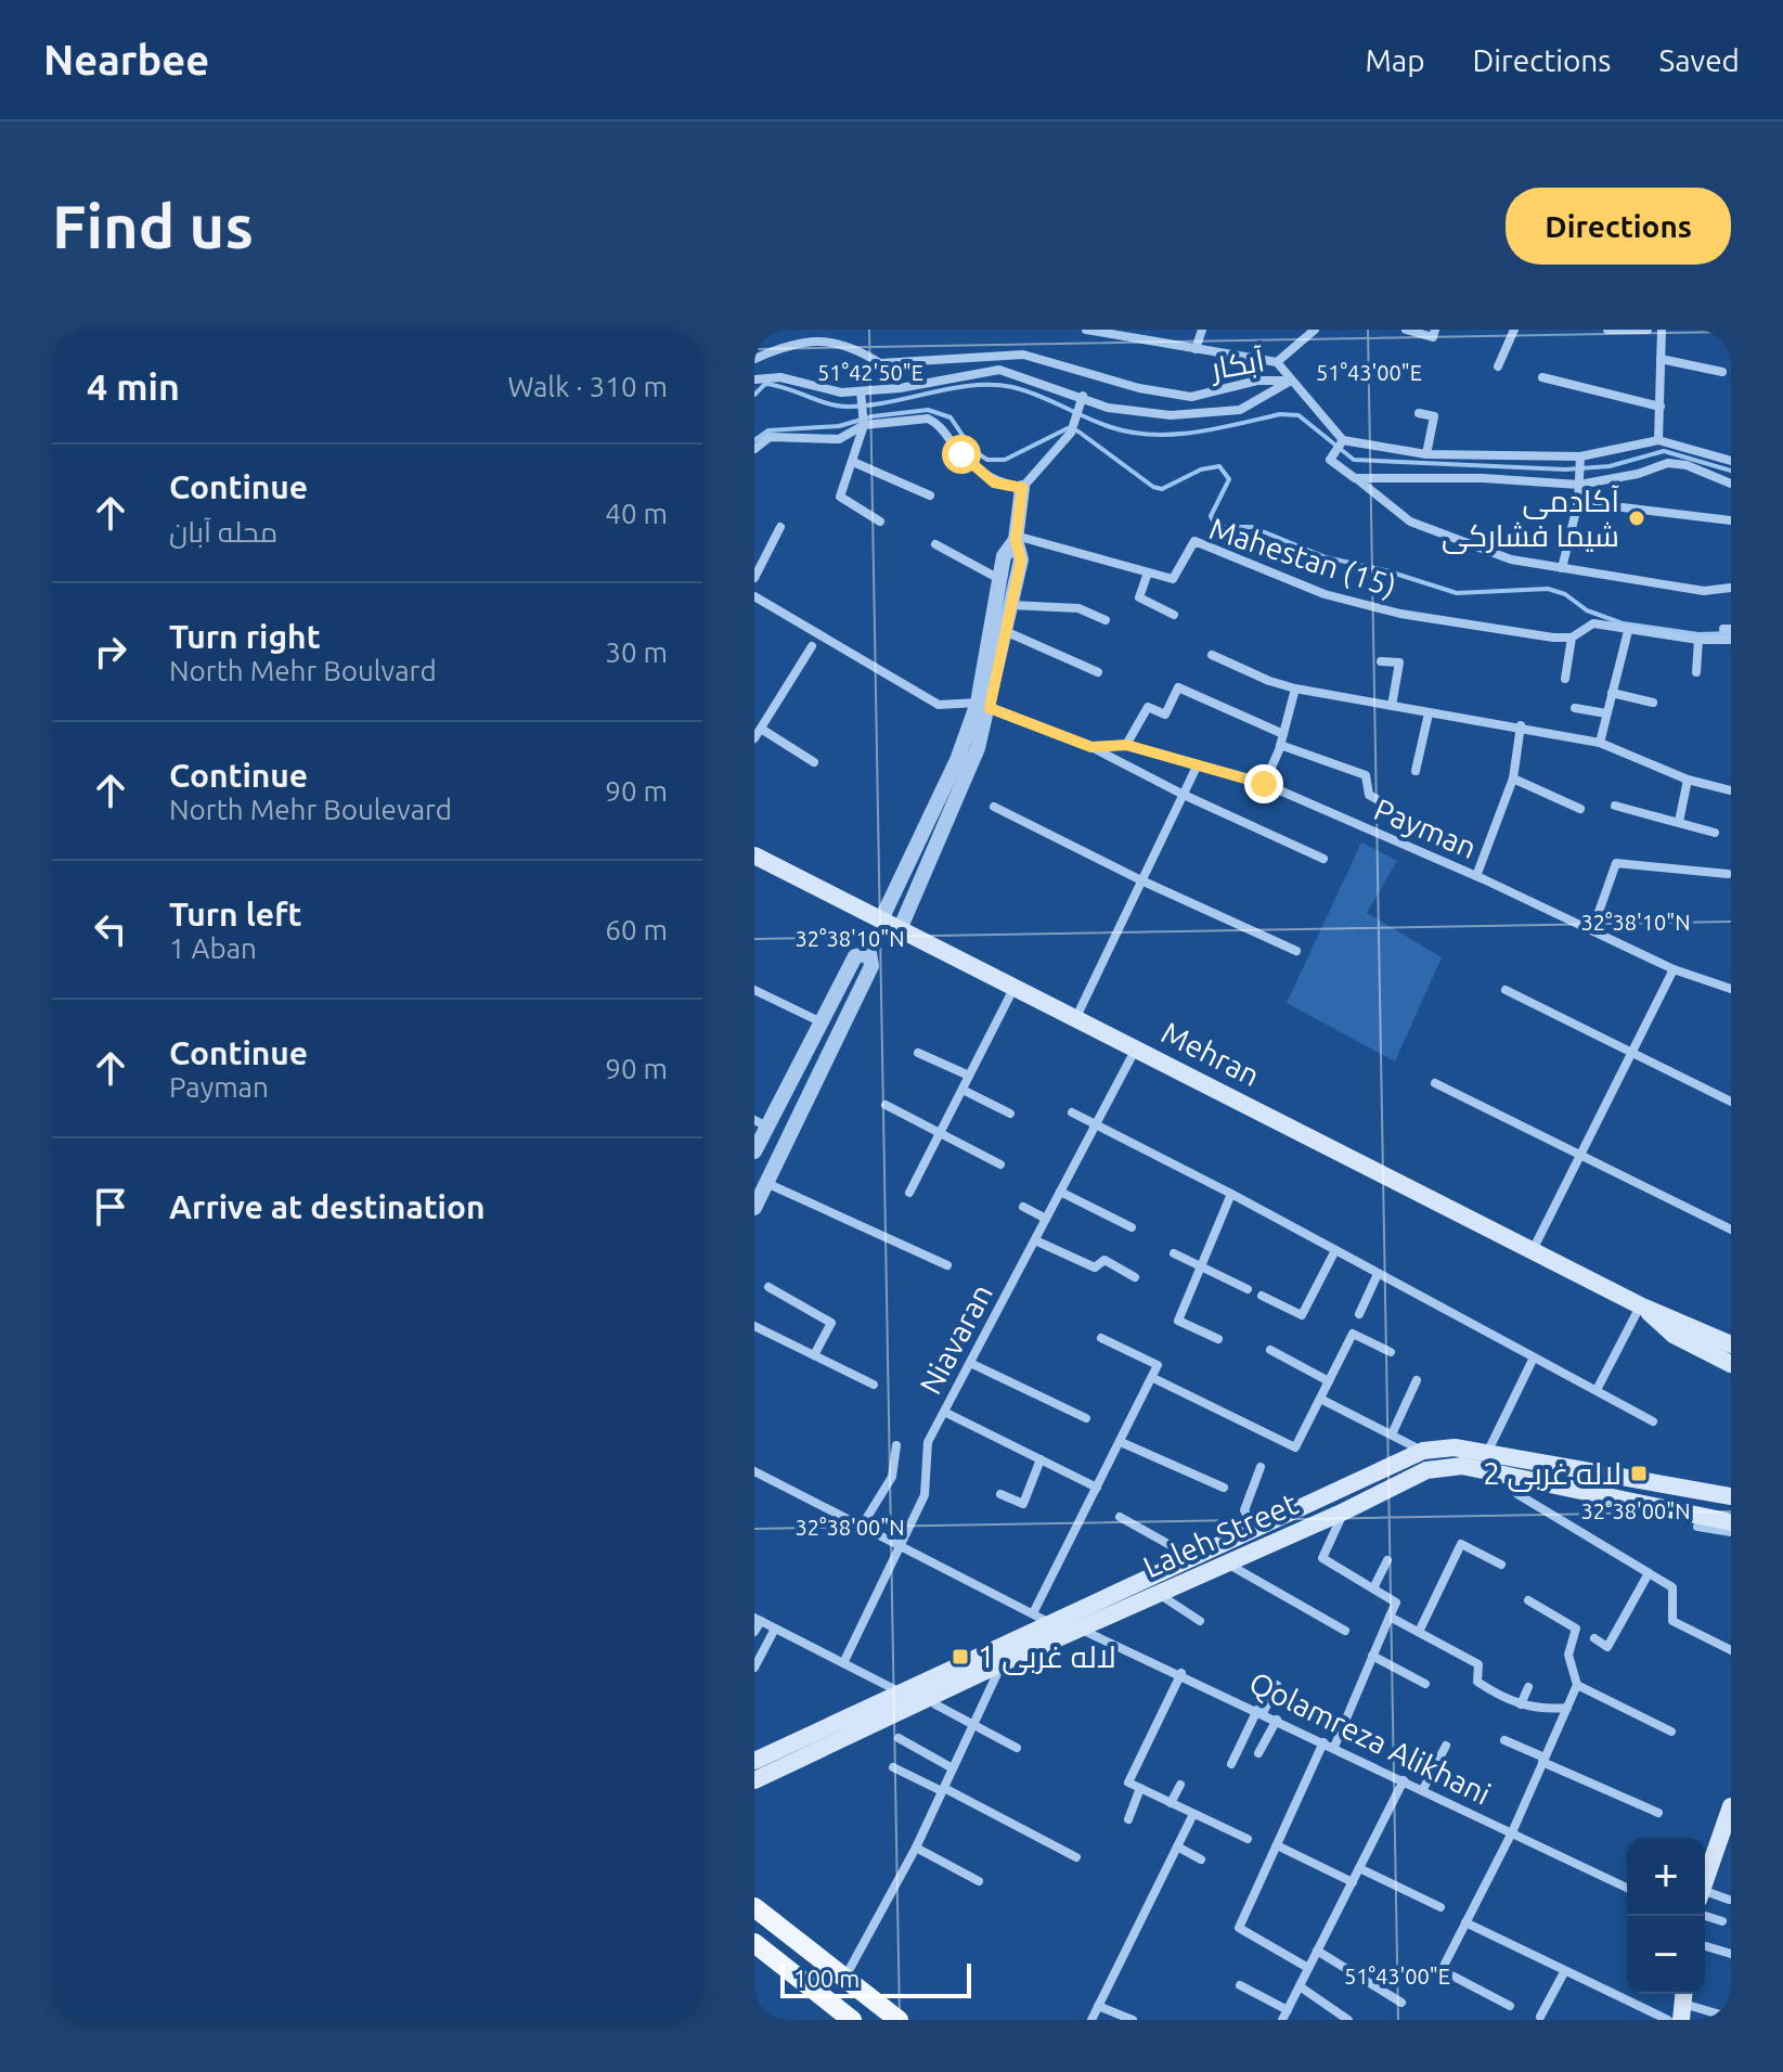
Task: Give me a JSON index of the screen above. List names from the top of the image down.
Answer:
{
  "streets": {
    "main road": ["Mehran", "Laleh Street"],
    "street": [
      "آبکار",
      "Mahestan (15)",
      "Payman",
      "Niavaran",
      "Qolamreza Alikhani"
    ]
  },
  "crossings": [
    ["Mehran", "Niavaran"],
    ["Laleh Street", "Qolamreza Alikhani"]
  ],
  "places": {
    "other": ["آکادمی شیما فشارکی"],
    "transit": ["لاله غربی 2", "لاله غربی 1"]
  },
  "scale_bar": "100 m",
  "page": {
    "header": "Nearbee",
    "nav": ["Map", "Directions", "Saved"],
    "buttons": "Directions",
    "title": "Find us",
    "heading": ["4 min", "Walk · 310 m"],
    "list": [
      ["Continue", "محله آبان", "40 m"],
      ["Turn right", "North Mehr Boulvard", "30 m"],
      ["Continue", "North Mehr Boulevard", "90 m"],
      ["Turn left", "1 Aban", "60 m"],
      ["Continue", "Payman", "90 m"],
      "Arrive at destination"
    ],
    "map_buttons": ["+", "−"],
    "scale": "100 m"
  },
  "coordinates": [
    "51°42'50\"E",
    "51°43'00\"E",
    "32°38'10\"N",
    "32°38'00\"N"
  ]
}
